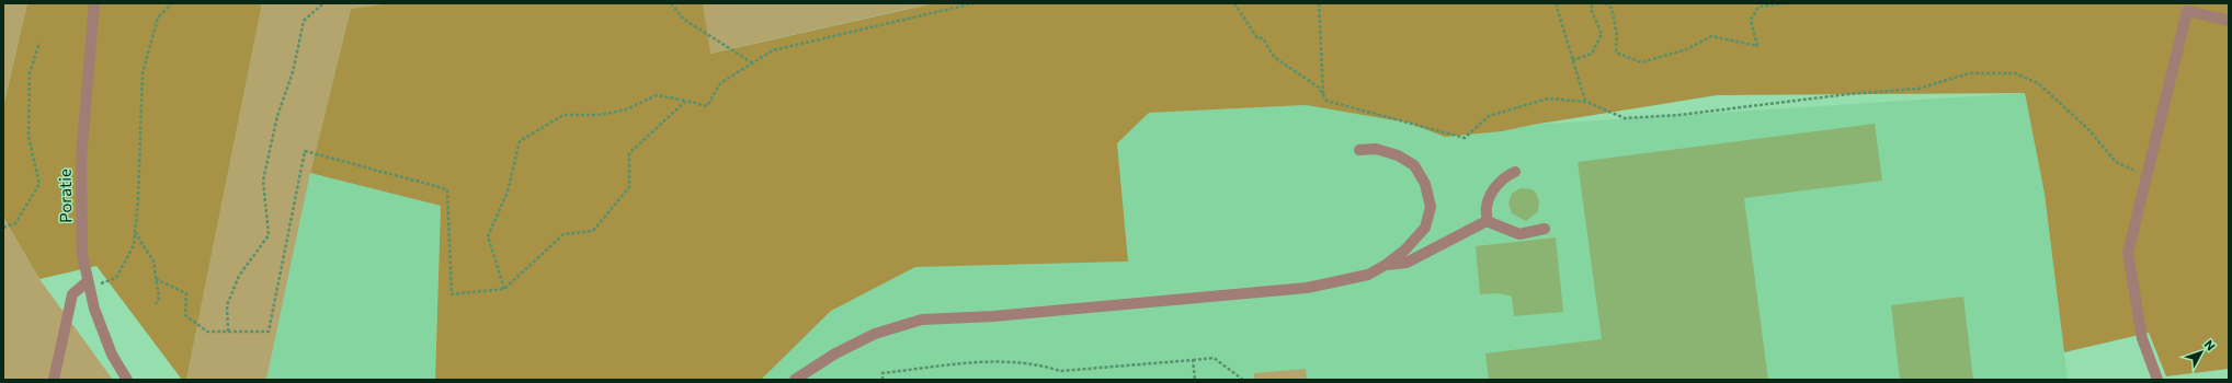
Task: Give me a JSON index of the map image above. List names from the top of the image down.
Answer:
{
  "streets": {
    "street": ["Poratie"]
  },
  "north": "top right"
}
